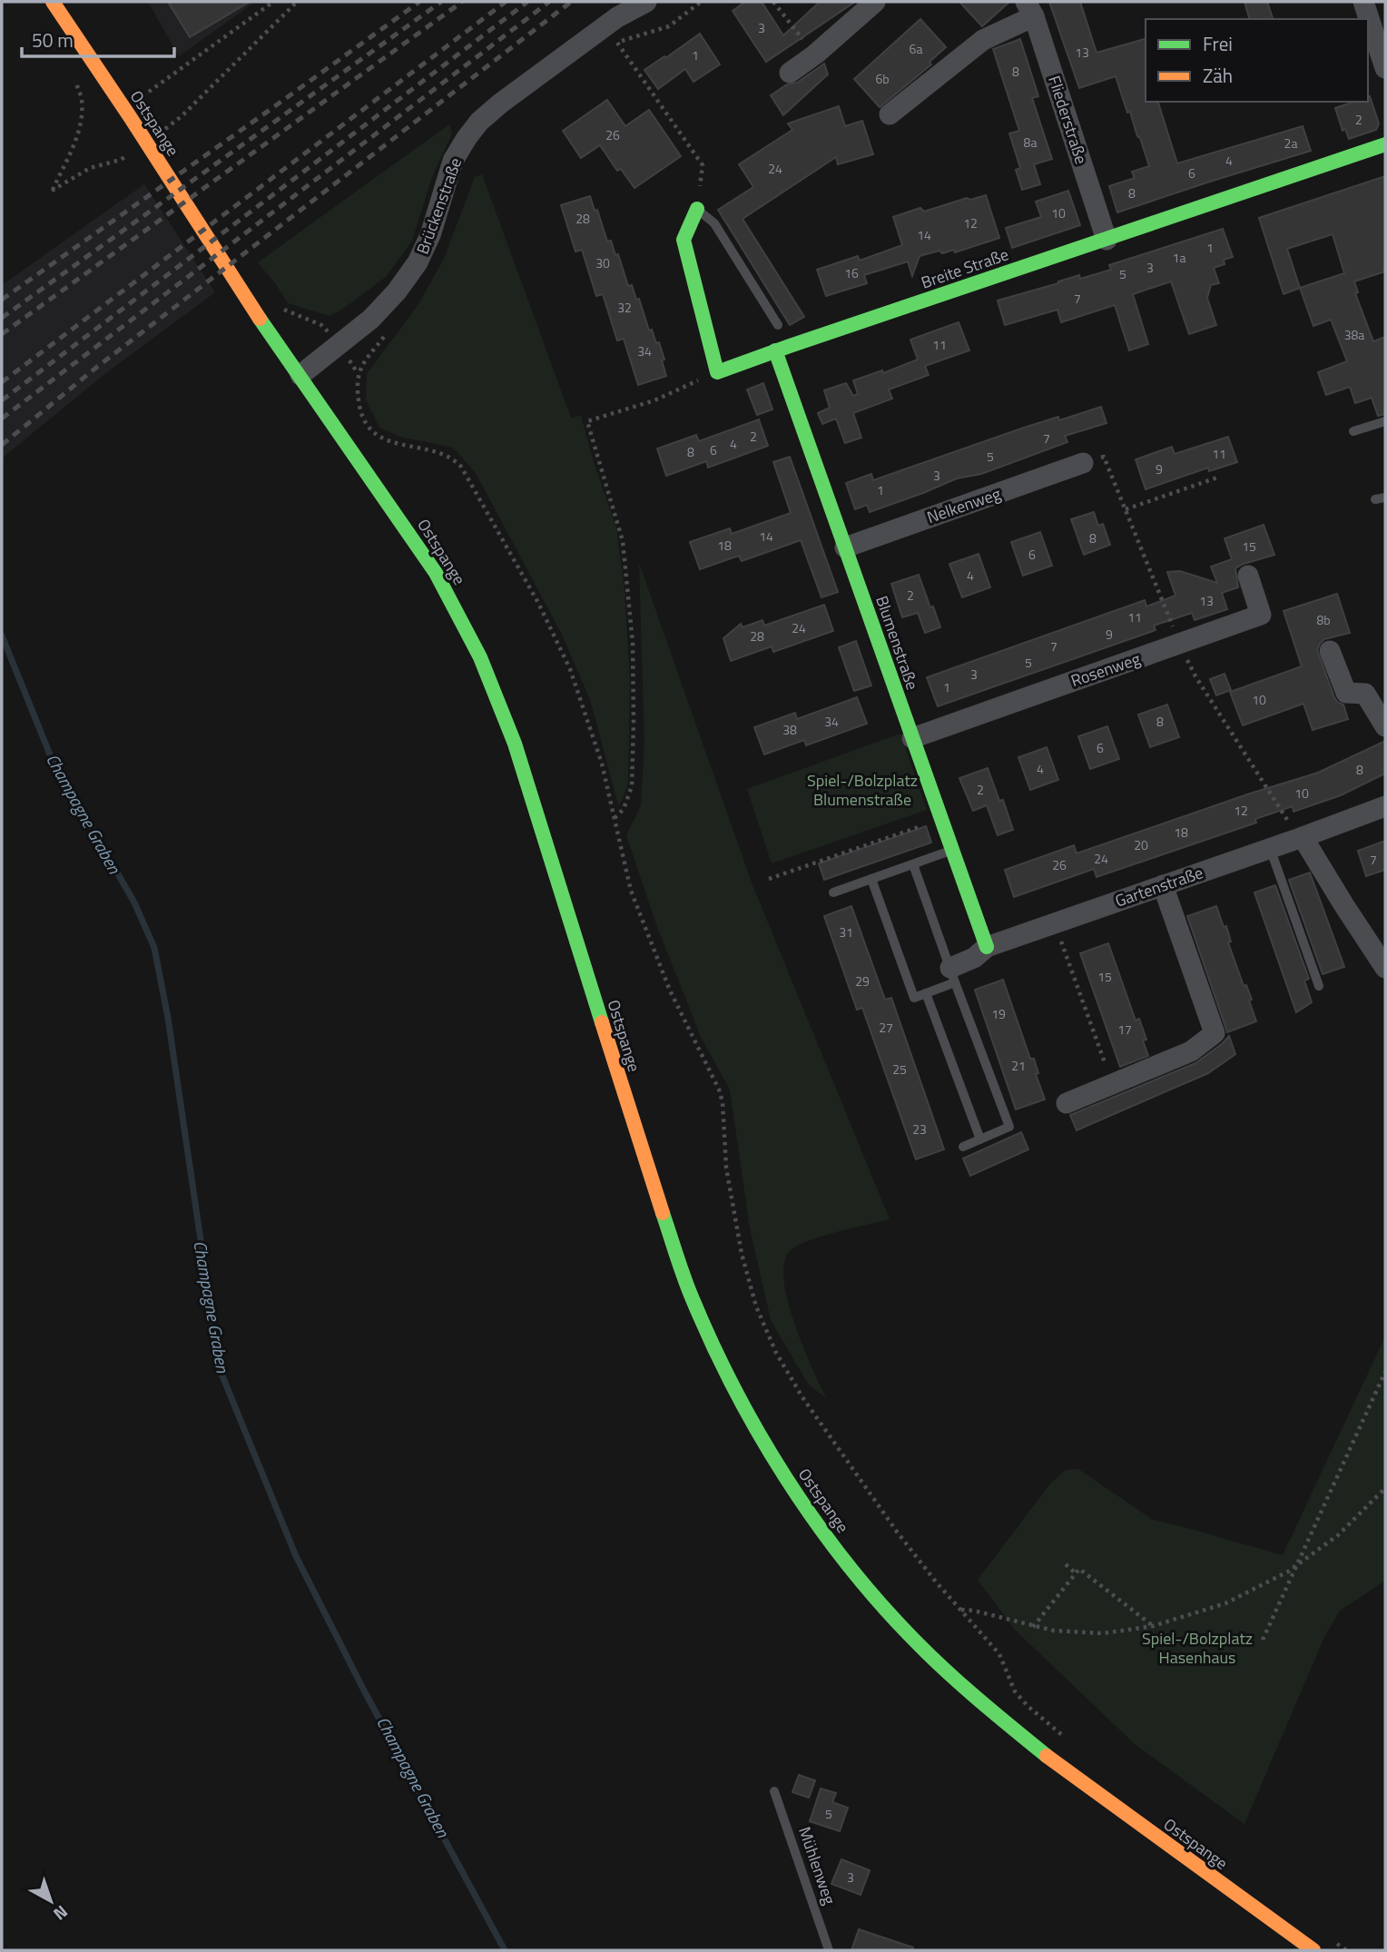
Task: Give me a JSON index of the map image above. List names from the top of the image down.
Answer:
{
  "streets": {
    "main road": ["Ostspange", "Breite Straße", "Blumenstraße"],
    "street": [
      "Fliederstraße",
      "Brückenstraße",
      "Nelkenweg",
      "Rosenweg",
      "Gartenstraße"
    ],
    "lane": ["Mühlenweg"]
  },
  "crossings": [
    ["Fliederstraße", "Breite Straße"],
    ["Ostspange", "Brückenstraße"],
    ["Breite Straße", "Blumenstraße"],
    ["Nelkenweg", "Blumenstraße"],
    ["Blumenstraße", "Rosenweg"],
    ["Blumenstraße", "Gartenstraße"]
  ],
  "water": ["Champagne Graben"],
  "parks": ["Spiel-/Bolzplatz Blumenstraße", "Spiel-/Bolzplatz Hasenhaus"],
  "house_numbers": [
    "3",
    "6a",
    "13",
    "1",
    "8",
    "6b",
    "2",
    "26",
    "8a",
    "2a",
    "4",
    "24",
    "6",
    "8",
    "10",
    "28",
    "12",
    "14",
    "1",
    "1a",
    "30",
    "3",
    "16",
    "5",
    "7",
    "32",
    "38a",
    "11",
    "34",
    "2",
    "7",
    "4",
    "6",
    "8",
    "11",
    "5",
    "9",
    "3",
    "1",
    "14",
    "8",
    "18",
    "15",
    "6",
    "4",
    "2",
    "13",
    "11",
    "8b",
    "24",
    "9",
    "28",
    "7",
    "5",
    "3",
    "1",
    "10",
    "34",
    "8",
    "38",
    "6",
    "4",
    "8",
    "2",
    "10",
    "12",
    "18",
    "20",
    "24",
    "7",
    "26",
    "31",
    "15",
    "29",
    "19",
    "27",
    "17",
    "21",
    "25",
    "23",
    "5",
    "3"
  ],
  "legend": ["Frei", "Zäh"],
  "scale_bar": "50 m",
  "north": "bottom right"
}
